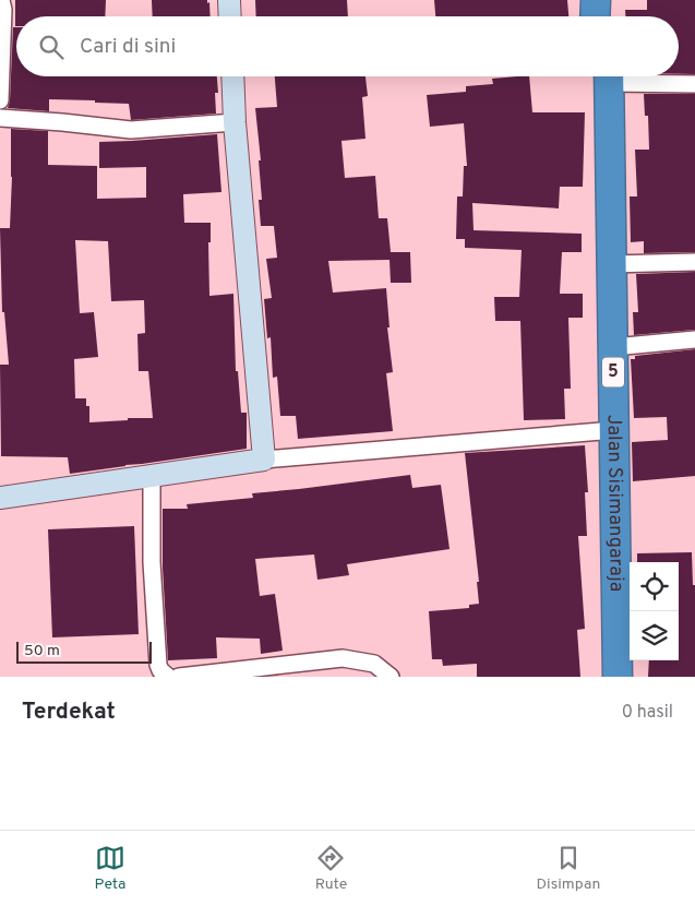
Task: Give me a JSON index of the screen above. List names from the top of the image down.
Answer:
{
  "streets": {
    "highway": ["5", "Jalan Sisimangaraja"]
  },
  "scale_bar": "50 m",
  "page": {
    "search": "Cari di sini",
    "scale": "50 m",
    "heading": ["Terdekat", "0 hasil"],
    "nav": ["Peta", "Rute", "Disimpan"]
  }
}
